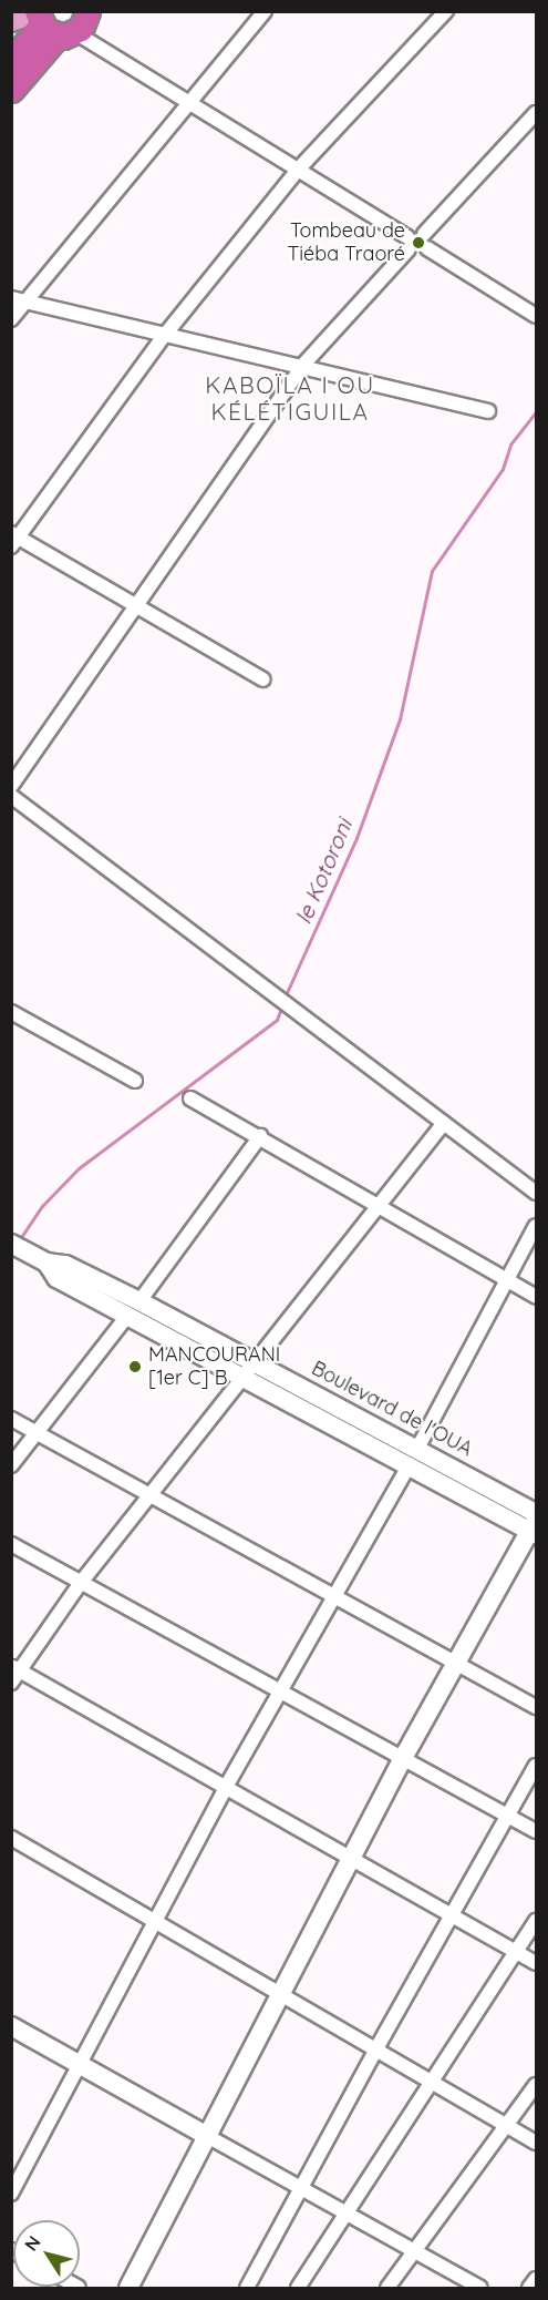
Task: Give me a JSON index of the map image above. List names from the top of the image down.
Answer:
{
  "streets": {
    "street": ["Boulevard de l'OUA"]
  },
  "districts": ["KABOÏLA I OU KÉLÉTIGUILA"],
  "water": ["le Kotoroni"],
  "places": ["Tombeau de Tiéba Traoré", "MANCOURANI [1er C] B"],
  "north": "top left"
}
